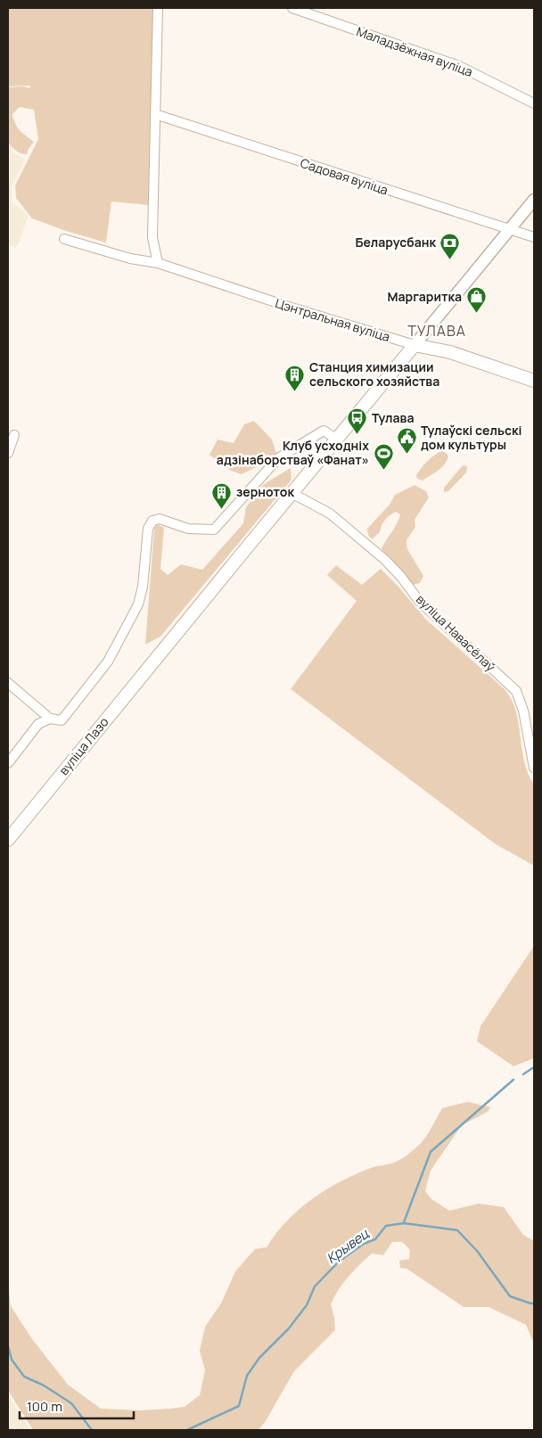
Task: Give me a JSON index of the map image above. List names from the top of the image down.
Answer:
{
  "streets": {
    "main road": ["Цэнтральная вуліца", "вуліца Лазо"],
    "street": ["Маладзёжная вуліца", "Садовая вуліца", "вуліца Навасёлаў"]
  },
  "crossings": [
    ["Цэнтральная вуліца", "вуліца Лазо"],
    ["вуліца Навасёлаў", "вуліца Лазо"]
  ],
  "districts": ["ТУЛАВА"],
  "water": ["Крывец"],
  "places": {
    "bank": ["Беларусбанк"],
    "shop": ["Маргаритка"],
    "building": ["Станция химизации сельского хозяйства", "зерноток"],
    "bus stop": ["Тулава"],
    "public building": ["Тулаўскі сельскі дом культуры"],
    "sports": ["Клуб усходніх адзінаборстваў «Фанат»"]
  },
  "scale_bar": "100 m"
}
